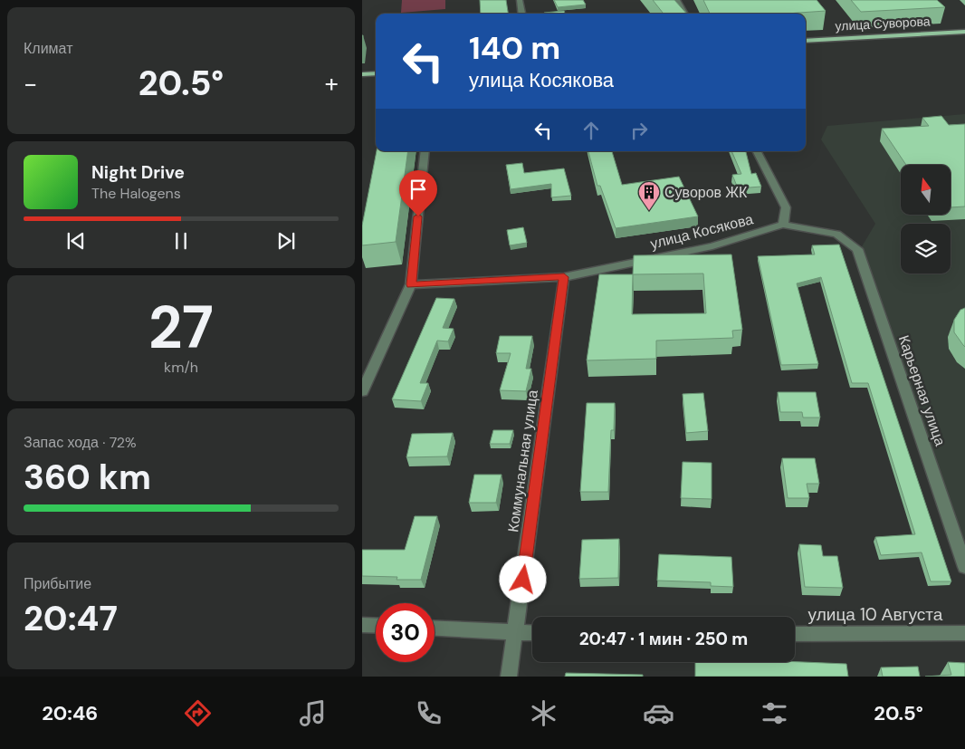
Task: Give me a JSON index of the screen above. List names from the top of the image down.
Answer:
{
  "streets": {
    "main road": ["улица Суворова"],
    "street": [
      "улица Косякова",
      "Карьерная улица",
      "Коммунальная улица",
      "улица 10 Августа"
    ]
  },
  "crossings": [
    ["улица Косякова", "Карьерная улица"],
    ["улица Косякова", "Коммунальная улица"]
  ],
  "places": {
    "building": ["Суворов ЖК"]
  },
  "north": "top",
  "page": {
    "tile": [
      "Климат",
      ["27", "km/h"],
      ["Запас хода · 72%", "360 km"],
      ["Прибытие", "20:47"]
    ],
    "turn": ["140 m", "улица Косякова"],
    "heat": ["−", "20.5°", "+"],
    "song": ["Night Drive", "The Halogens"],
    "limit": "30",
    "trip": "20:47 · 1 мин · 250 m",
    "tabs": ["20:46", "20.5°"]
  }
}
